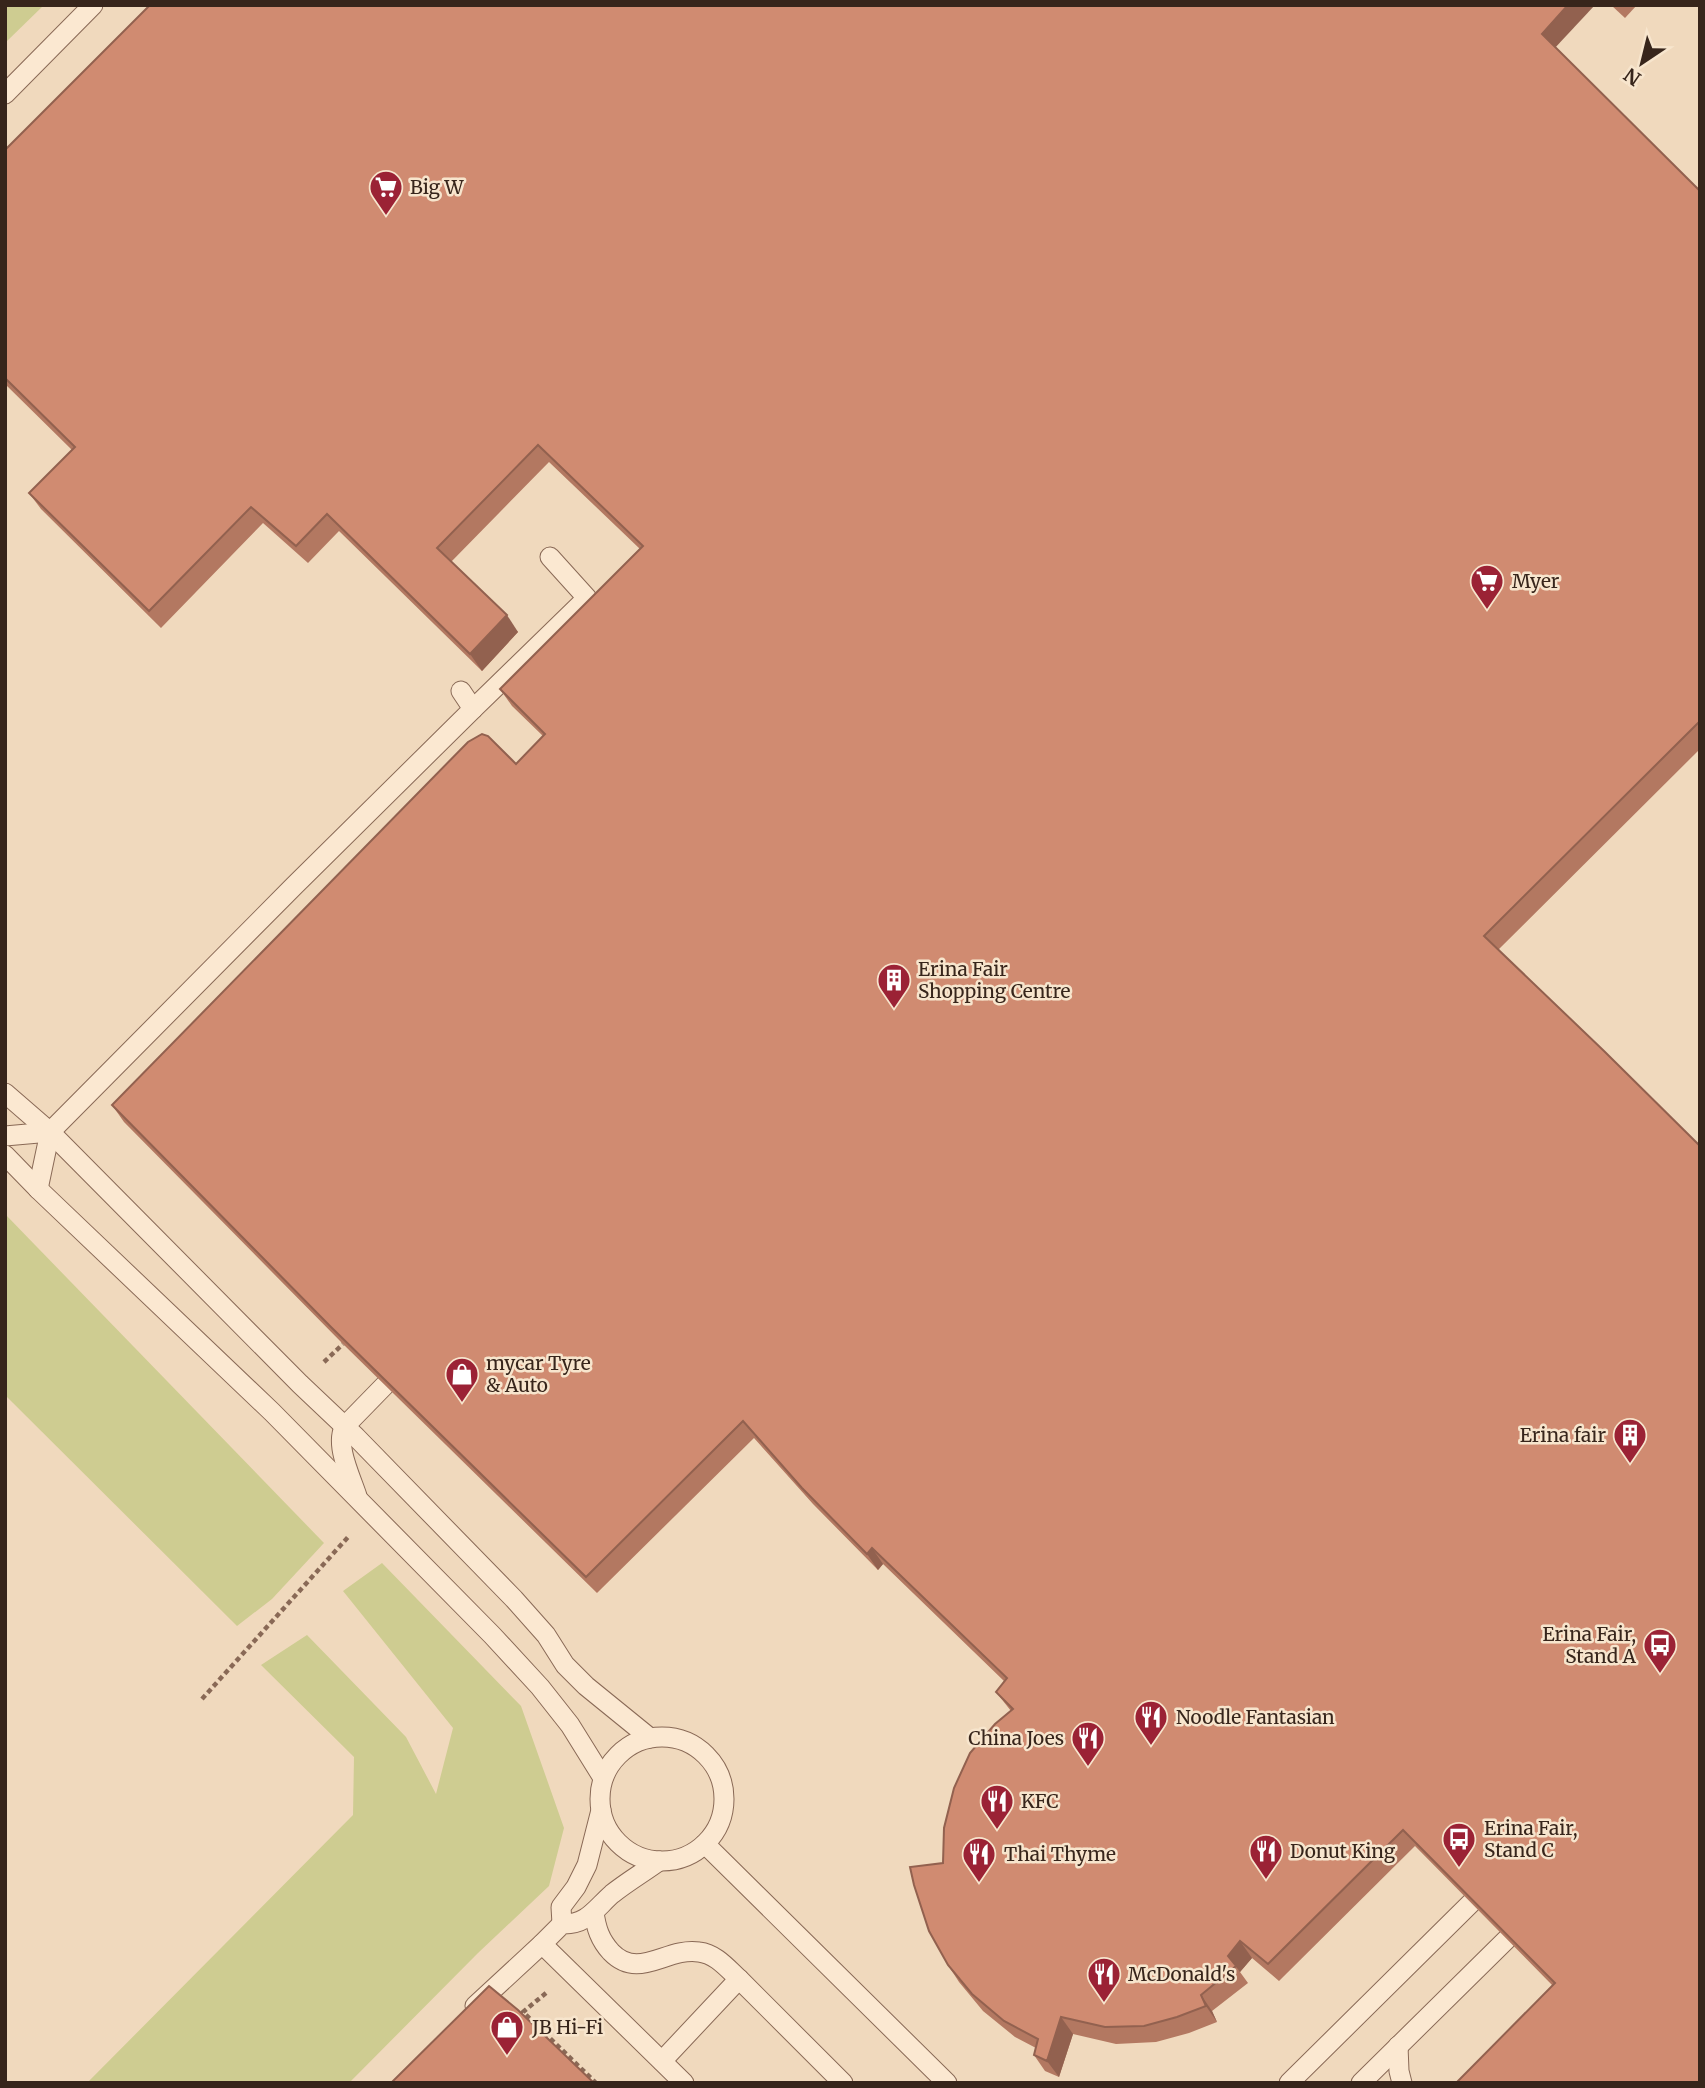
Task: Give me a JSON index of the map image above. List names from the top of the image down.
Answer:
{
  "places": {
    "supermarket": ["Big W", "Myer"],
    "building": ["Erina Fair Shopping Centre", "Erina fair"],
    "shop": ["mycar Tyre & Auto", "JB Hi-Fi"],
    "bus stop": ["Erina Fair, Stand A", "Erina Fair, Stand C"],
    "restaurant": [
      "Noodle Fantasian",
      "China Joes",
      "KFC",
      "Donut King",
      "Thai Thyme",
      "McDonald's"
    ]
  },
  "north": "bottom left"
}
